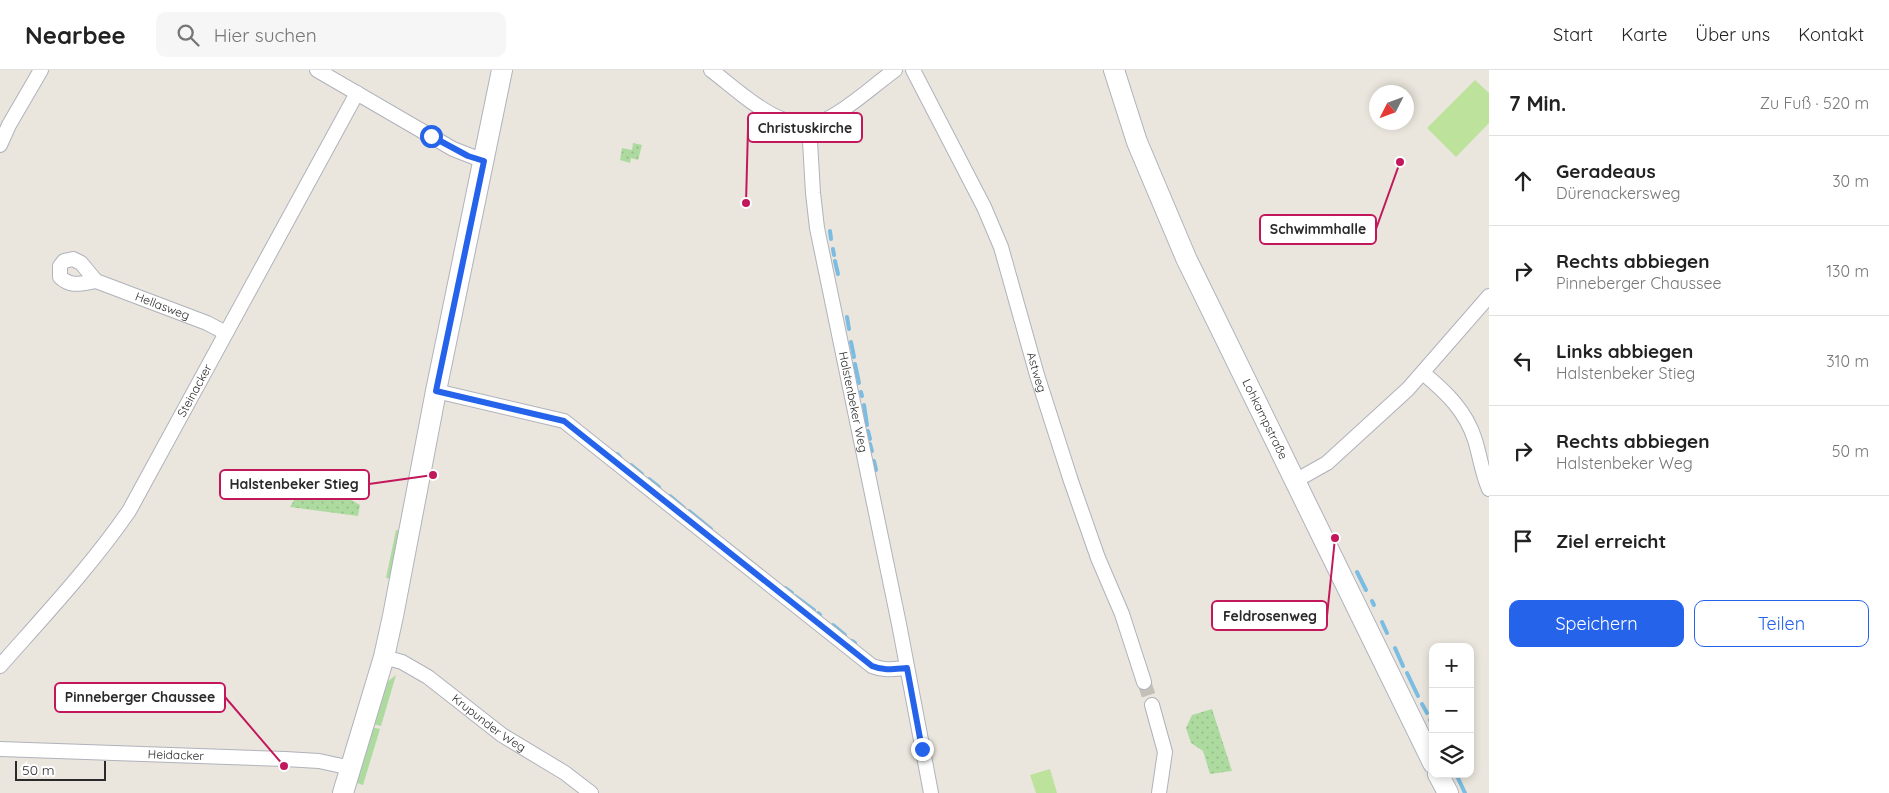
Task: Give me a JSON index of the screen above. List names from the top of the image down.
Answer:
{
  "streets": {
    "street": [
      "Hellasweg",
      "Astweg",
      "Steinacker",
      "Halstenbeker Weg",
      "Lohkampstraße",
      "Krupunder Weg",
      "Heidacker"
    ]
  },
  "crossings": [
    ["Hellasweg", "Steinacker"]
  ],
  "places": [
    "Schwimmhalle",
    "Christuskirche",
    "Halstenbeker Stieg",
    "Feldrosenweg",
    "Pinneberger Chaussee"
  ],
  "scale_bar": "50 m",
  "north": "bottom left",
  "page": {
    "header": "Nearbee",
    "search": "Hier suchen",
    "nav": [
      "Start",
      "Karte",
      "Über uns",
      "Kontakt"
    ],
    "heading": ["7 Min.", "Zu Fuß · 520 m"],
    "list": [
      ["Geradeaus", "Dürenackersweg", "30 m"],
      ["Rechts abbiegen", "Pinneberger Chaussee", "130 m"],
      ["Links abbiegen", "Halstenbeker Stieg", "310 m"],
      ["Rechts abbiegen", "Halstenbeker Weg", "50 m"],
      "Ziel erreicht"
    ],
    "buttons": ["Speichern", "Teilen"],
    "map_buttons": ["+", "−"],
    "scale": "50 m"
  }
}
